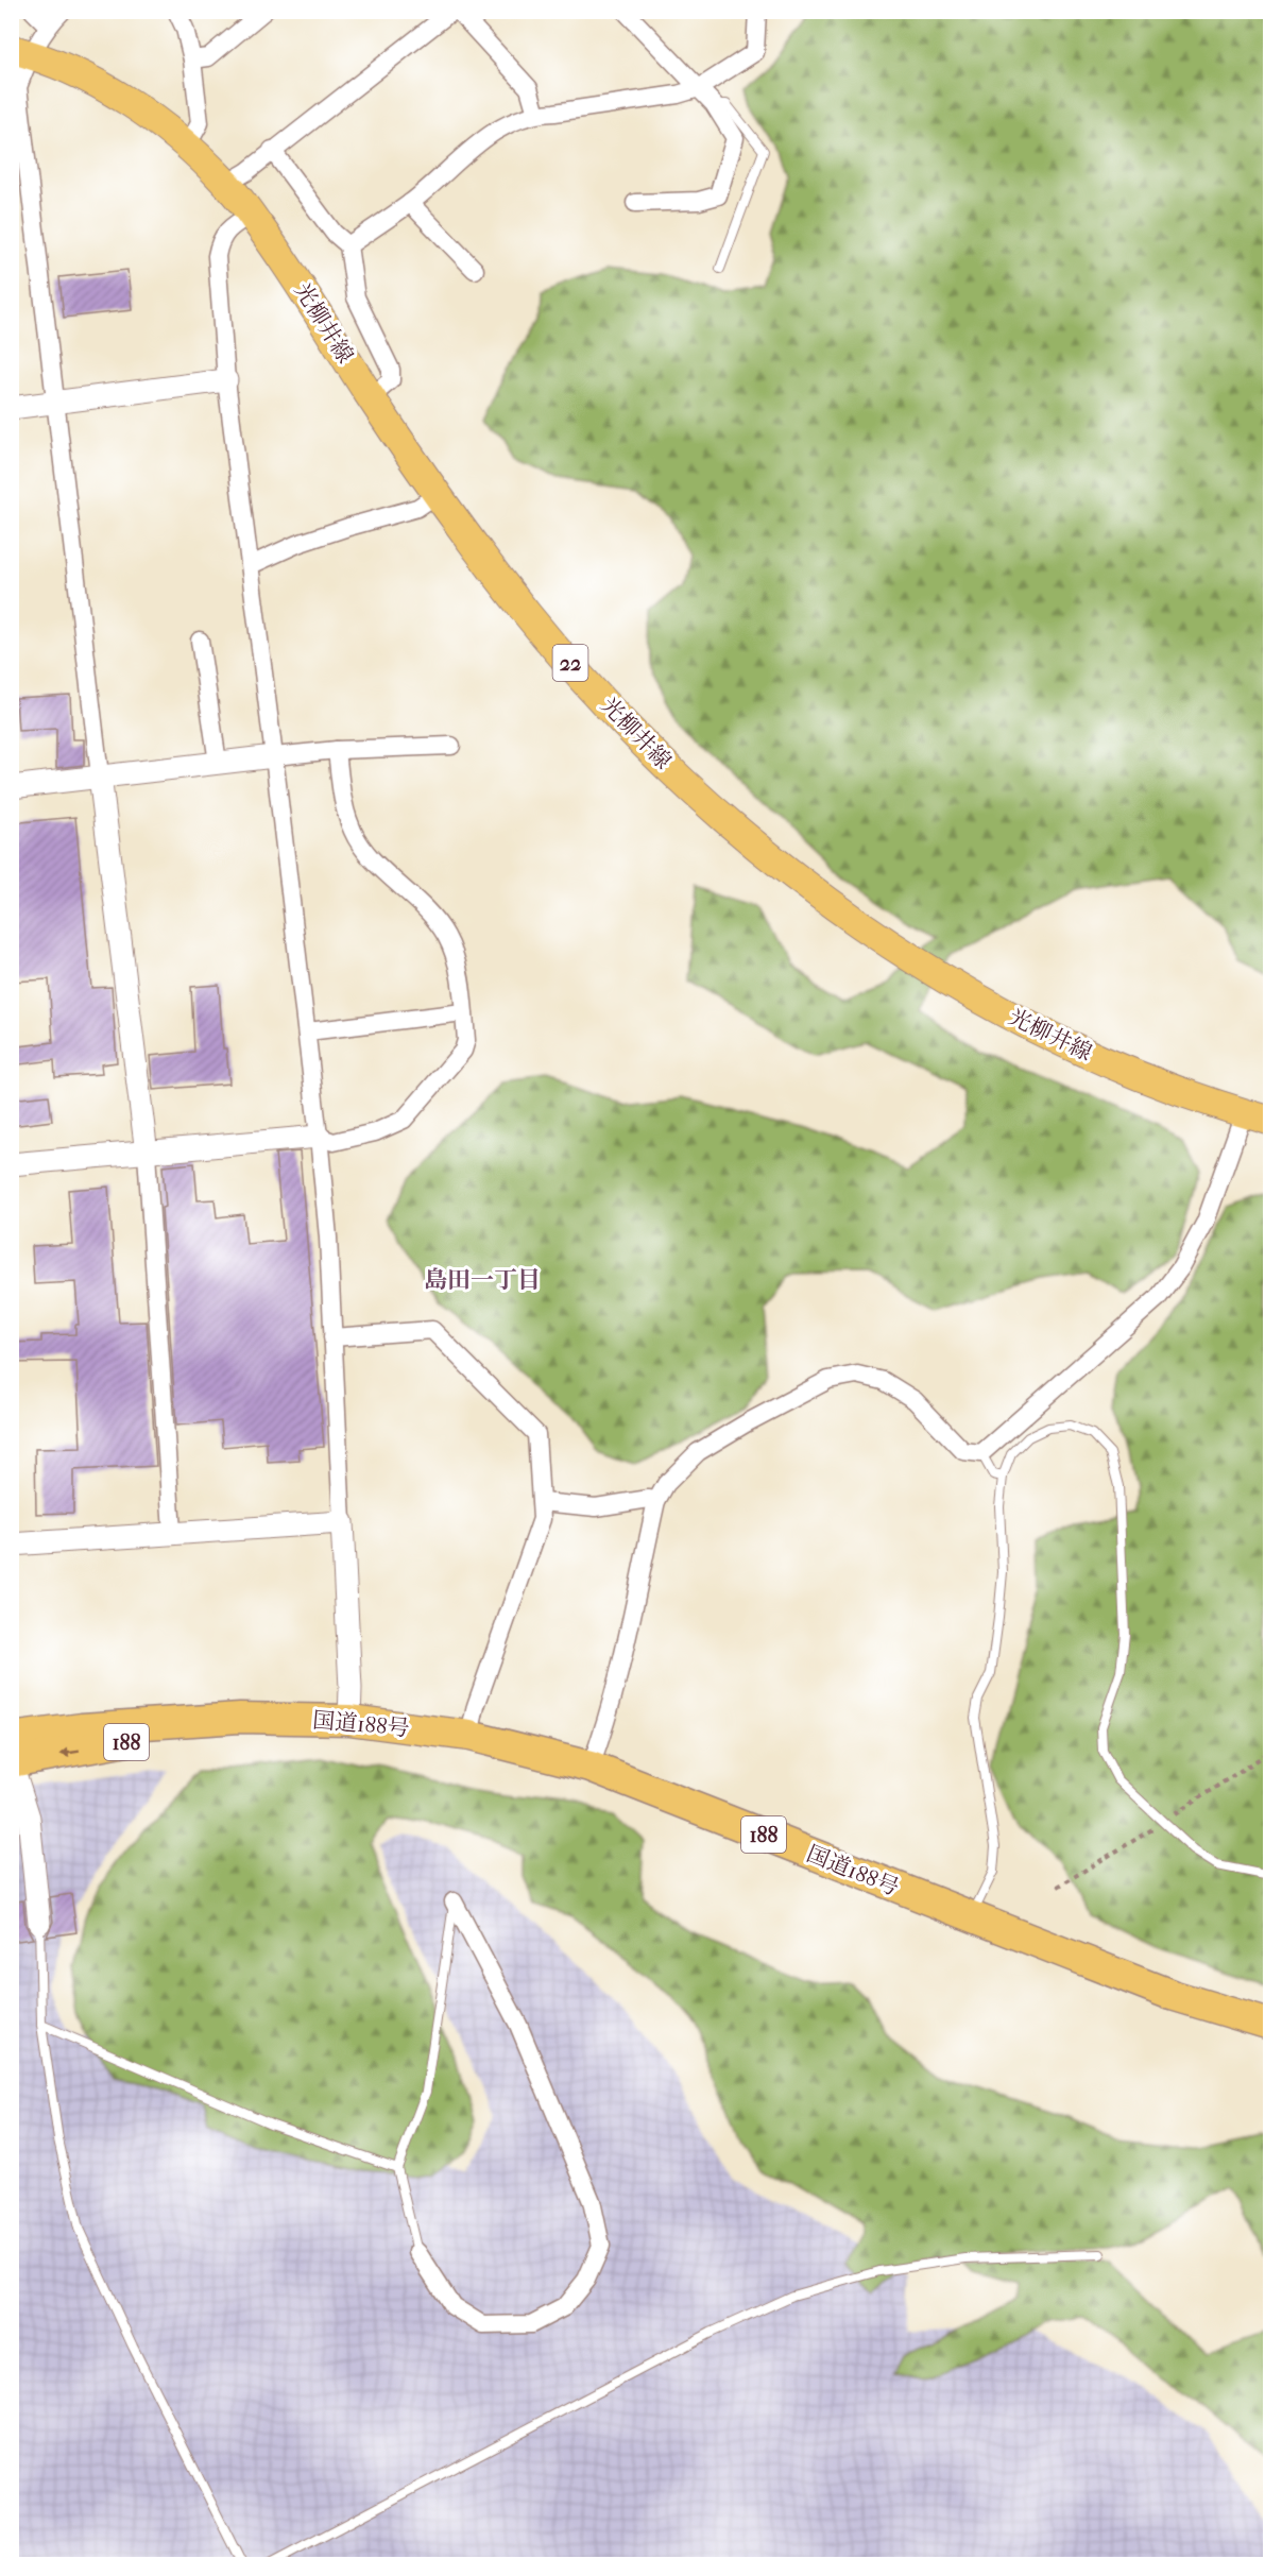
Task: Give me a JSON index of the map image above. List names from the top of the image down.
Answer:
{
  "streets": {
    "highway": ["国道188号", "188"],
    "main road": ["光柳井線", "22"]
  },
  "districts": ["島田一丁目"]
}
